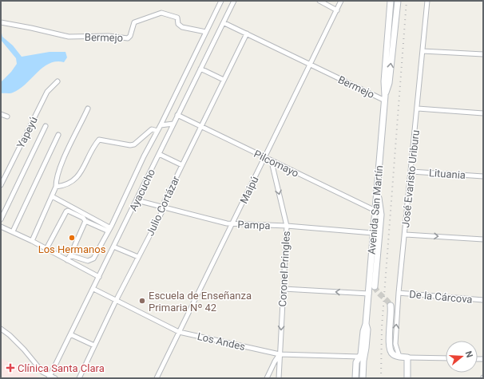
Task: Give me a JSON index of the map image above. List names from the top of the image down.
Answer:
{
  "streets": {
    "main road": ["Avenida San Martín"],
    "street": [
      "Bermejo",
      "Yapeyú",
      "Pilcomayo",
      "Lituania",
      "José Evaristo Uriburu",
      "Ayacucho",
      "Maipú",
      "Julio Cortázar",
      "Pampa",
      "Coronel Pringles",
      "De la Cárcova",
      "Los Andes"
    ]
  },
  "crossings": [
    ["Bermejo", "Ayacucho"],
    ["Bermejo", "Maipú"],
    ["Bermejo", "Julio Cortázar"],
    ["Bermejo", "Avenida San Martín"],
    ["Pilcomayo", "Ayacucho"],
    ["Pilcomayo", "Maipú"],
    ["Pilcomayo", "Julio Cortázar"],
    ["Pilcomayo", "Avenida San Martín"],
    ["Pilcomayo", "Coronel Pringles"],
    ["Lituania", "José Evaristo Uriburu"],
    ["José Evaristo Uriburu", "De la Cárcova"],
    ["Ayacucho", "Pampa"],
    ["Ayacucho", "Los Andes"],
    ["Maipú", "Pampa"],
    ["Maipú", "Los Andes"],
    ["Julio Cortázar", "Pampa"],
    ["Julio Cortázar", "Los Andes"],
    ["Avenida San Martín", "Pampa"],
    ["Avenida San Martín", "Los Andes"],
    ["Pampa", "Coronel Pringles"],
    ["Coronel Pringles", "Los Andes"]
  ],
  "one_way": ["Coronel Pringles"],
  "places": {
    "other": ["Los Hermanos", "Escuela de Enseñanza Primaria Nº 42"],
    "health": ["Clínica Santa Clara"]
  },
  "north": "right"
}
